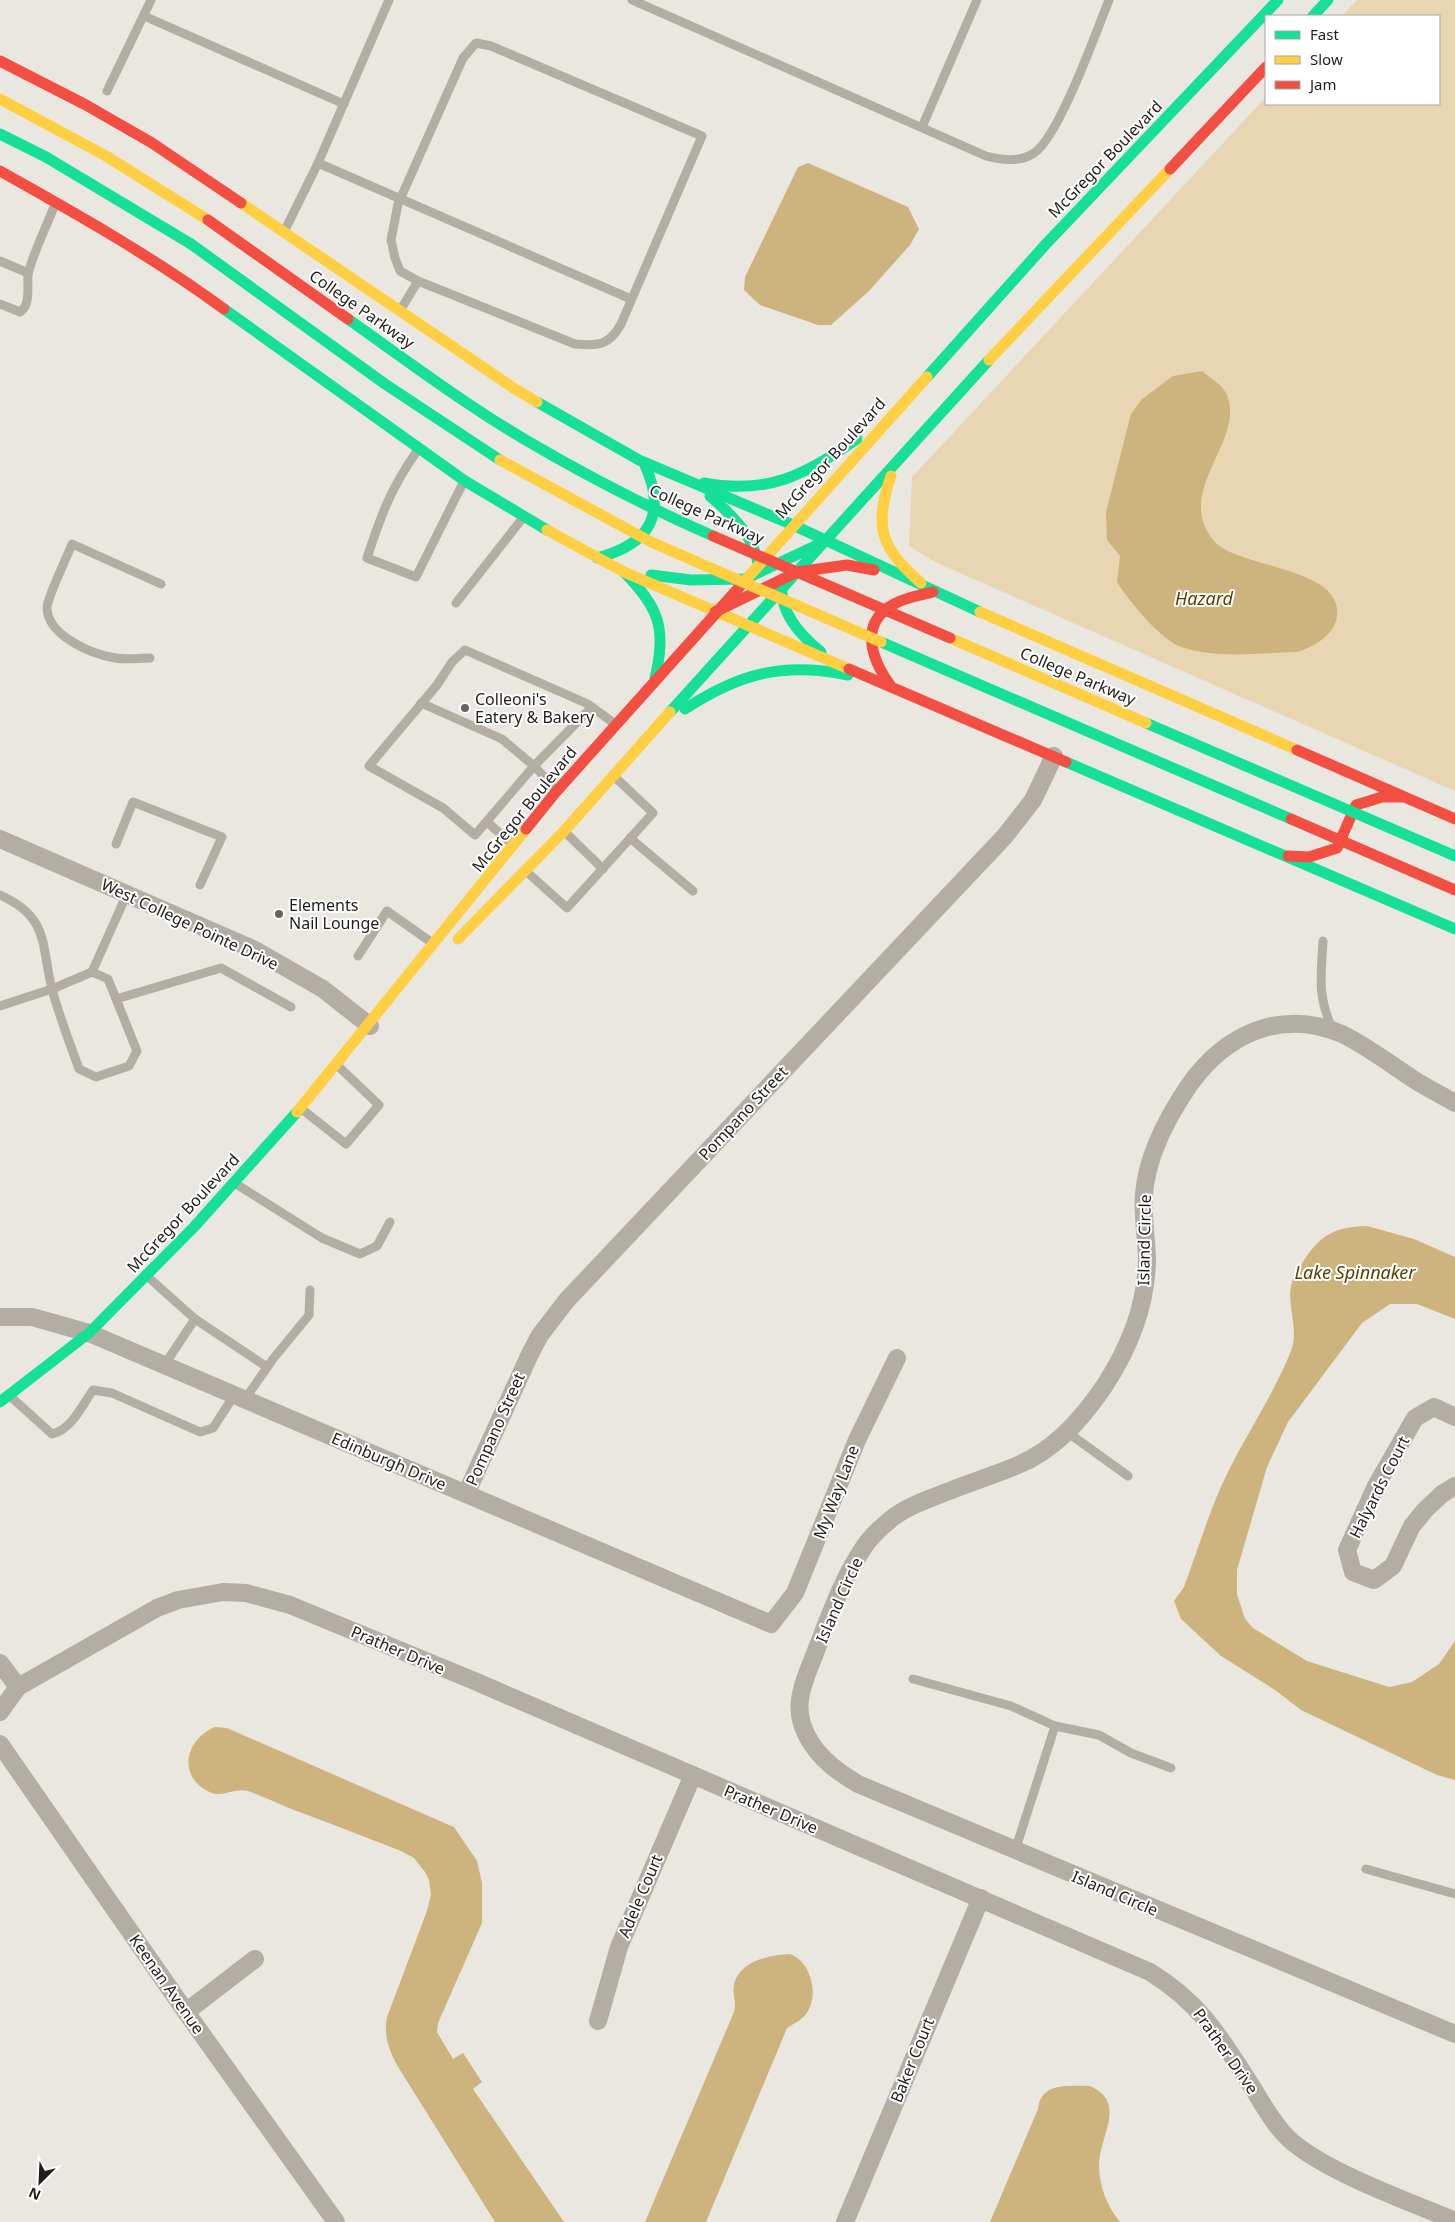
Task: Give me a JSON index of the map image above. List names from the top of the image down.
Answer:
{
  "streets": {
    "main road": ["McGregor Boulevard", "College Parkway"],
    "street": [
      "West College Pointe Drive",
      "Pompano Street",
      "Island Circle",
      "Edinburgh Drive",
      "Halyards Court",
      "My Way Lane",
      "Prather Drive",
      "Adele Court",
      "Keenan Avenue",
      "Baker Court"
    ]
  },
  "crossings": [
    ["McGregor Boulevard", "West College Pointe Drive"],
    ["McGregor Boulevard", "Edinburgh Drive"],
    ["Pompano Street", "Edinburgh Drive"],
    ["Edinburgh Drive", "My Way Lane"],
    ["Prather Drive", "Adele Court"],
    ["Prather Drive", "Baker Court"]
  ],
  "water": ["Hazard", "Lake Spinnaker"],
  "places": ["Colleoni's Eatery & Bakery", "Elements Nail Lounge"],
  "legend": ["Fast", "Slow", "Jam"],
  "north": "bottom left"
}
